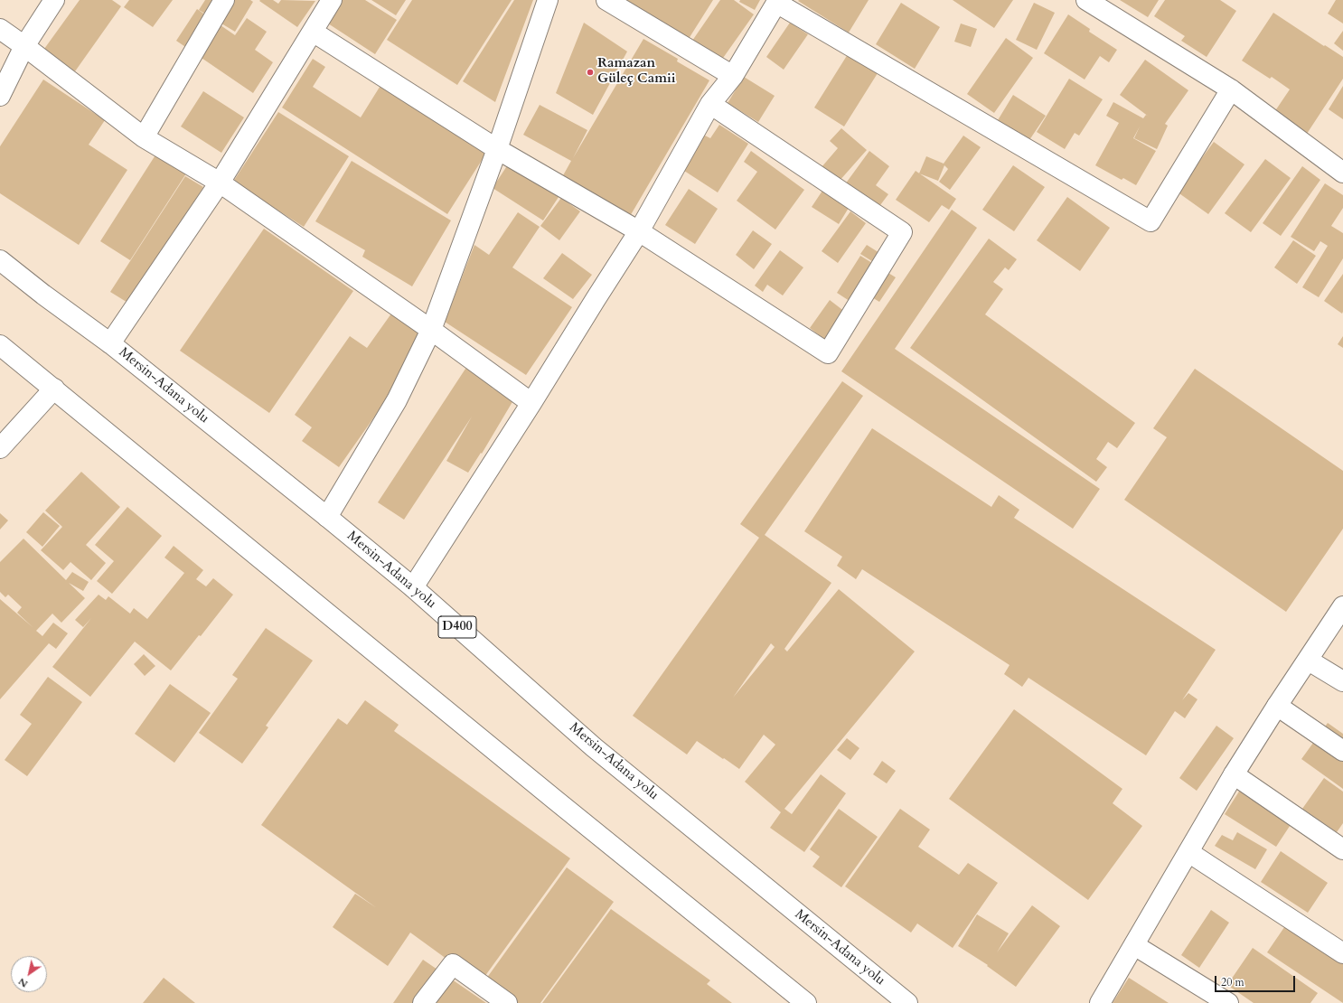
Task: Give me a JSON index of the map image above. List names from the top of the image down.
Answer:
{
  "streets": {
    "main road": ["Mersin-Adana yolu", "D400"]
  },
  "places": ["Ramazan Güleç Camii"],
  "scale_bar": "20 m",
  "north": "bottom left"
}
